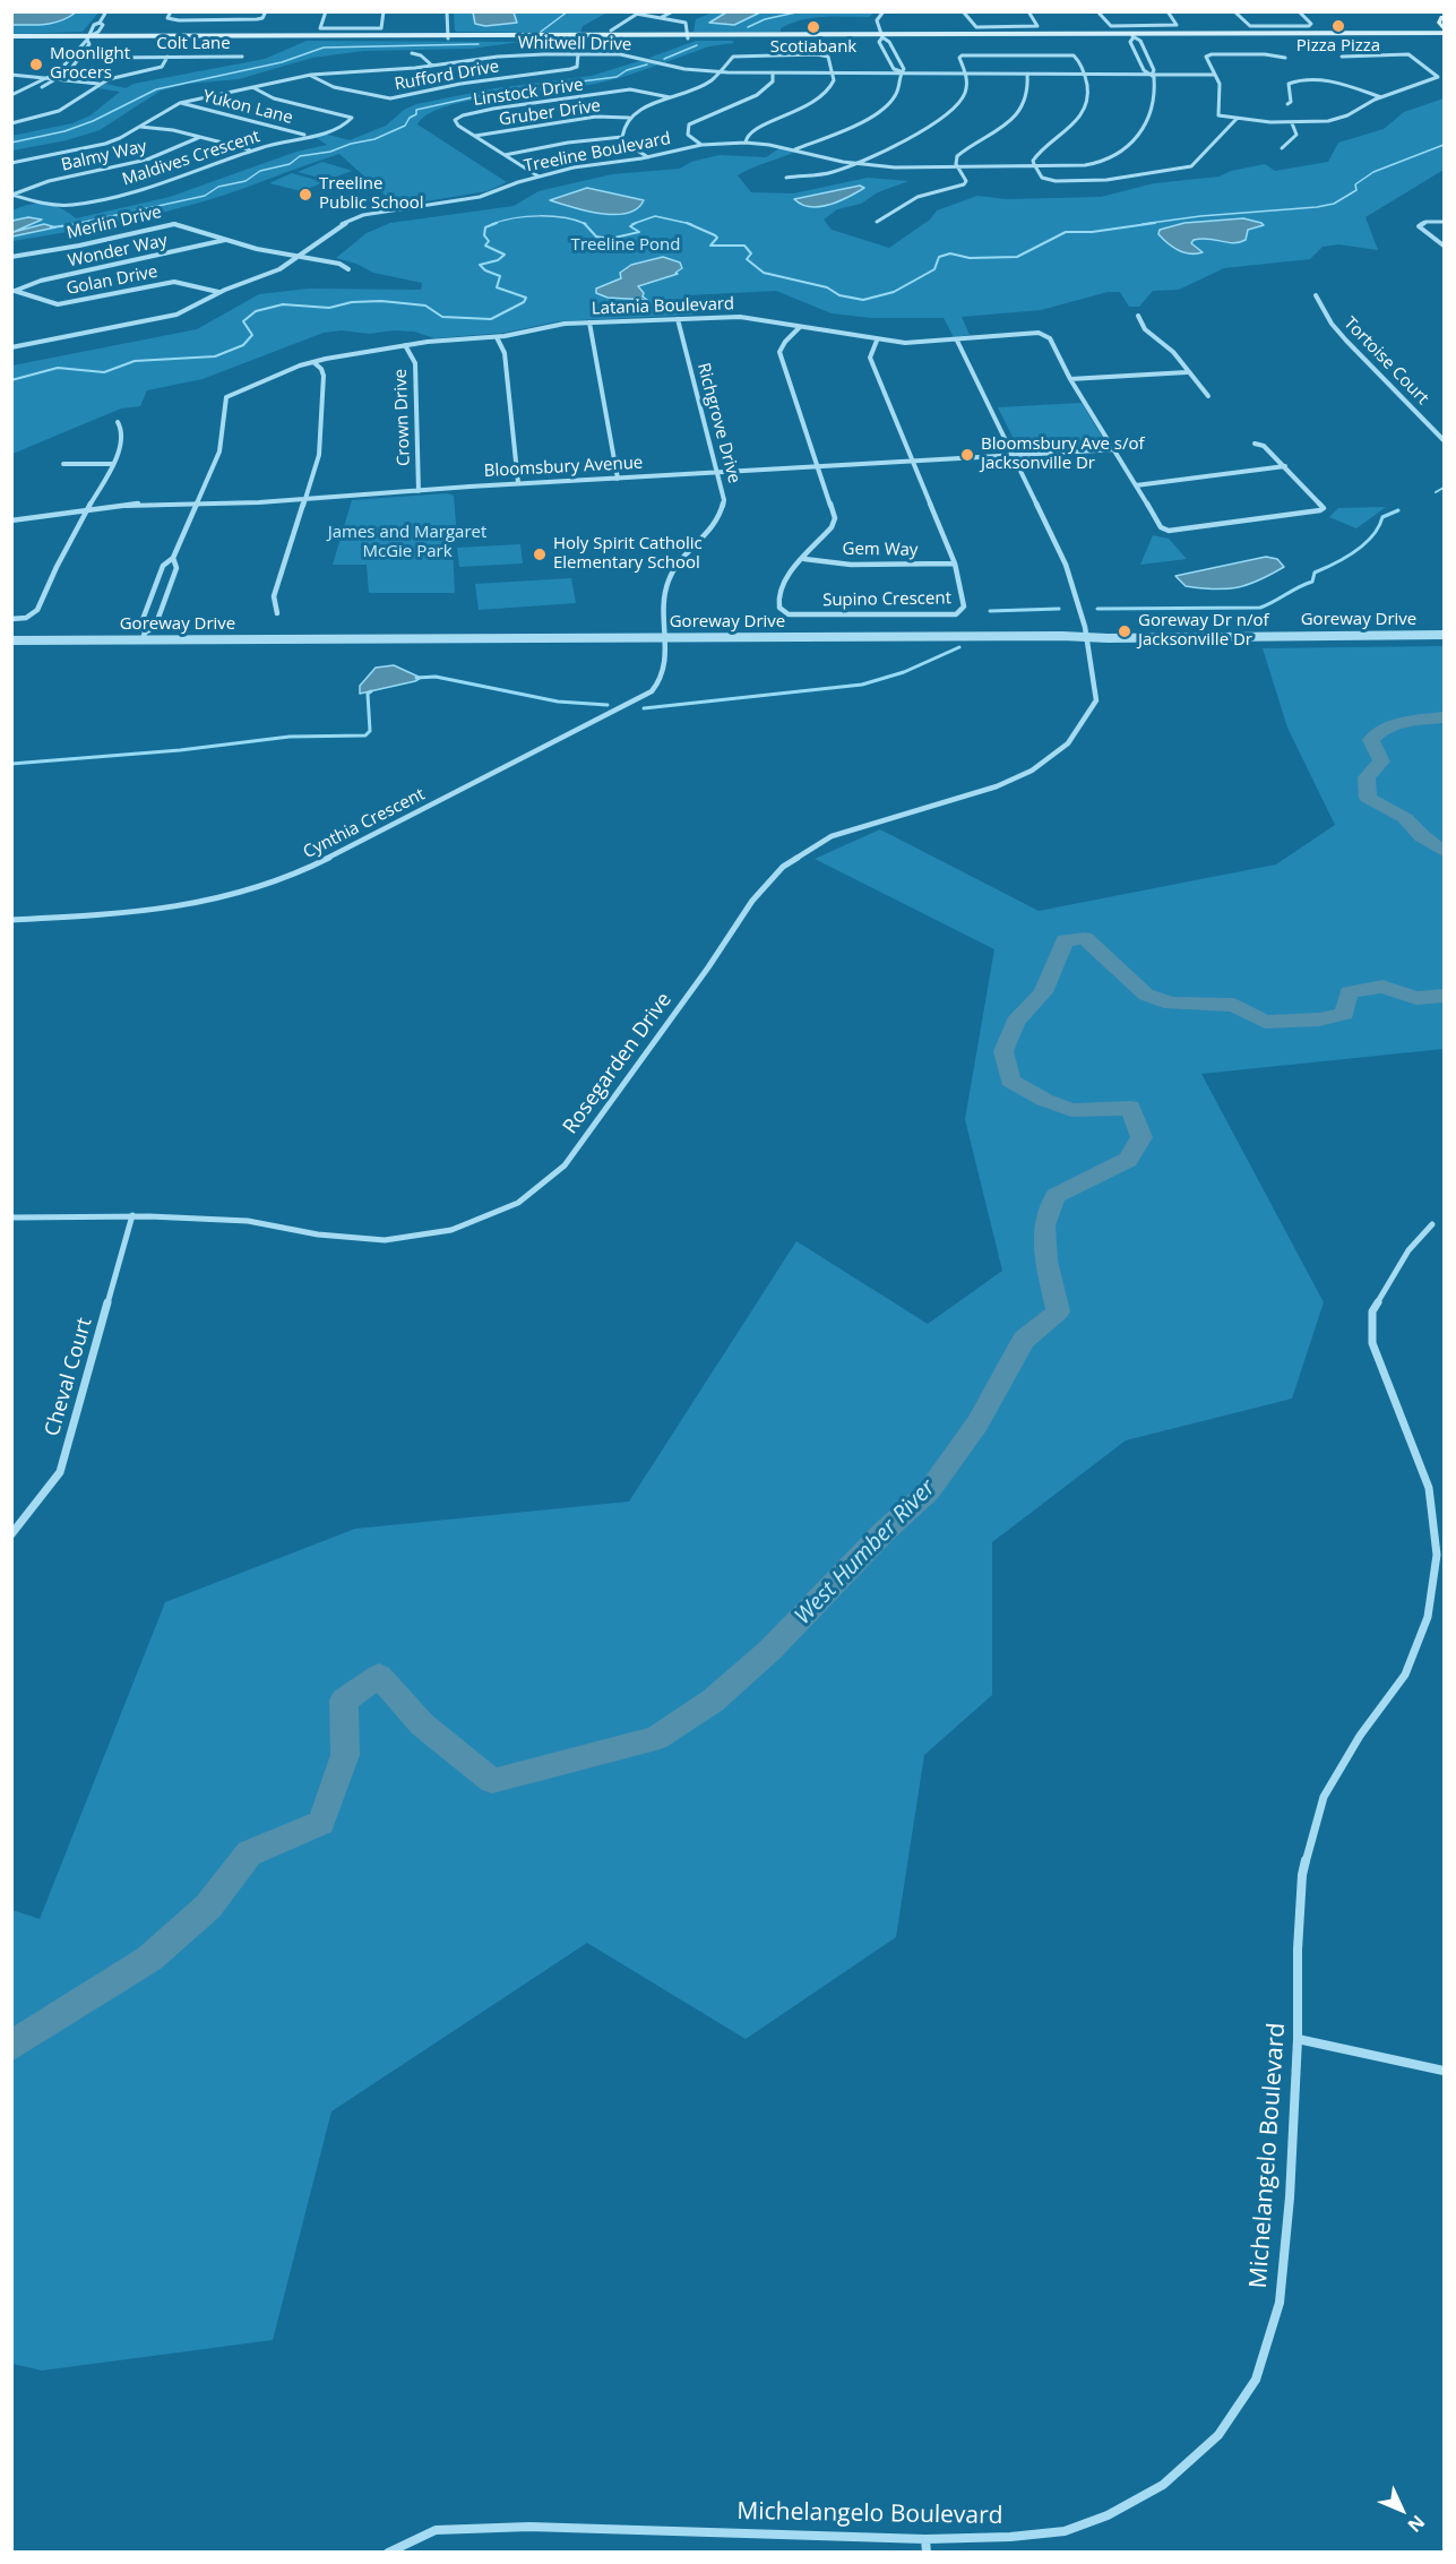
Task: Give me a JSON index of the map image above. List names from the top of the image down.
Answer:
{
  "streets": {
    "street": [
      "Colt Lane",
      "Whitwell Drive",
      "Rufford Drive",
      "Linstock Drive",
      "Yukon Lane",
      "Gruber Drive",
      "Treeline Boulevard",
      "Balmy Way",
      "Maldives Crescent",
      "Merlin Drive",
      "Wonder Way",
      "Golan Drive",
      "Latania Boulevard",
      "Tortoise Court",
      "Crown Drive",
      "Richgrove Drive",
      "Bloomsbury Avenue",
      "Gem Way",
      "Supino Crescent",
      "Goreway Drive",
      "Cynthia Crescent",
      "Rosegarden Drive",
      "Cheval Court",
      "Michelangelo Boulevard"
    ]
  },
  "crossings": [
    ["Whitwell Drive", "Rufford Drive"],
    ["Whitwell Drive", "Yukon Lane"],
    ["Whitwell Drive", "Treeline Boulevard"],
    ["Whitwell Drive", "Maldives Crescent"],
    ["Linstock Drive", "Gruber Drive"],
    ["Linstock Drive", "Treeline Boulevard"],
    ["Yukon Lane", "Maldives Crescent"],
    ["Treeline Boulevard", "Merlin Drive"],
    ["Treeline Boulevard", "Golan Drive"],
    ["Balmy Way", "Maldives Crescent"],
    ["Merlin Drive", "Wonder Way"],
    ["Wonder Way", "Golan Drive"],
    ["Latania Boulevard", "Crown Drive"],
    ["Latania Boulevard", "Richgrove Drive"],
    ["Latania Boulevard", "Bloomsbury Avenue"],
    ["Latania Boulevard", "Supino Crescent"],
    ["Latania Boulevard", "Goreway Drive"],
    ["Latania Boulevard", "Rosegarden Drive"],
    ["Crown Drive", "Bloomsbury Avenue"],
    ["Richgrove Drive", "Bloomsbury Avenue"],
    ["Richgrove Drive", "Goreway Drive"],
    ["Richgrove Drive", "Cynthia Crescent"],
    ["Bloomsbury Avenue", "Supino Crescent"],
    ["Bloomsbury Avenue", "Rosegarden Drive"],
    ["Gem Way", "Supino Crescent"],
    ["Goreway Drive", "Cynthia Crescent"],
    ["Goreway Drive", "Rosegarden Drive"],
    ["Rosegarden Drive", "Cheval Court"]
  ],
  "water": ["West Humber River"],
  "parks": ["Treeline Pond", "James and Margaret McGie Park"],
  "places": [
    "Pizza Pizza",
    "Scotiabank",
    "Moonlight Grocers",
    "Treeline Public School",
    "Bloomsbury Ave s/of Jacksonville Dr",
    "Holy Spirit Catholic Elementary School",
    "Goreway Dr n/of Jacksonville Dr"
  ],
  "north": "bottom right"
}
